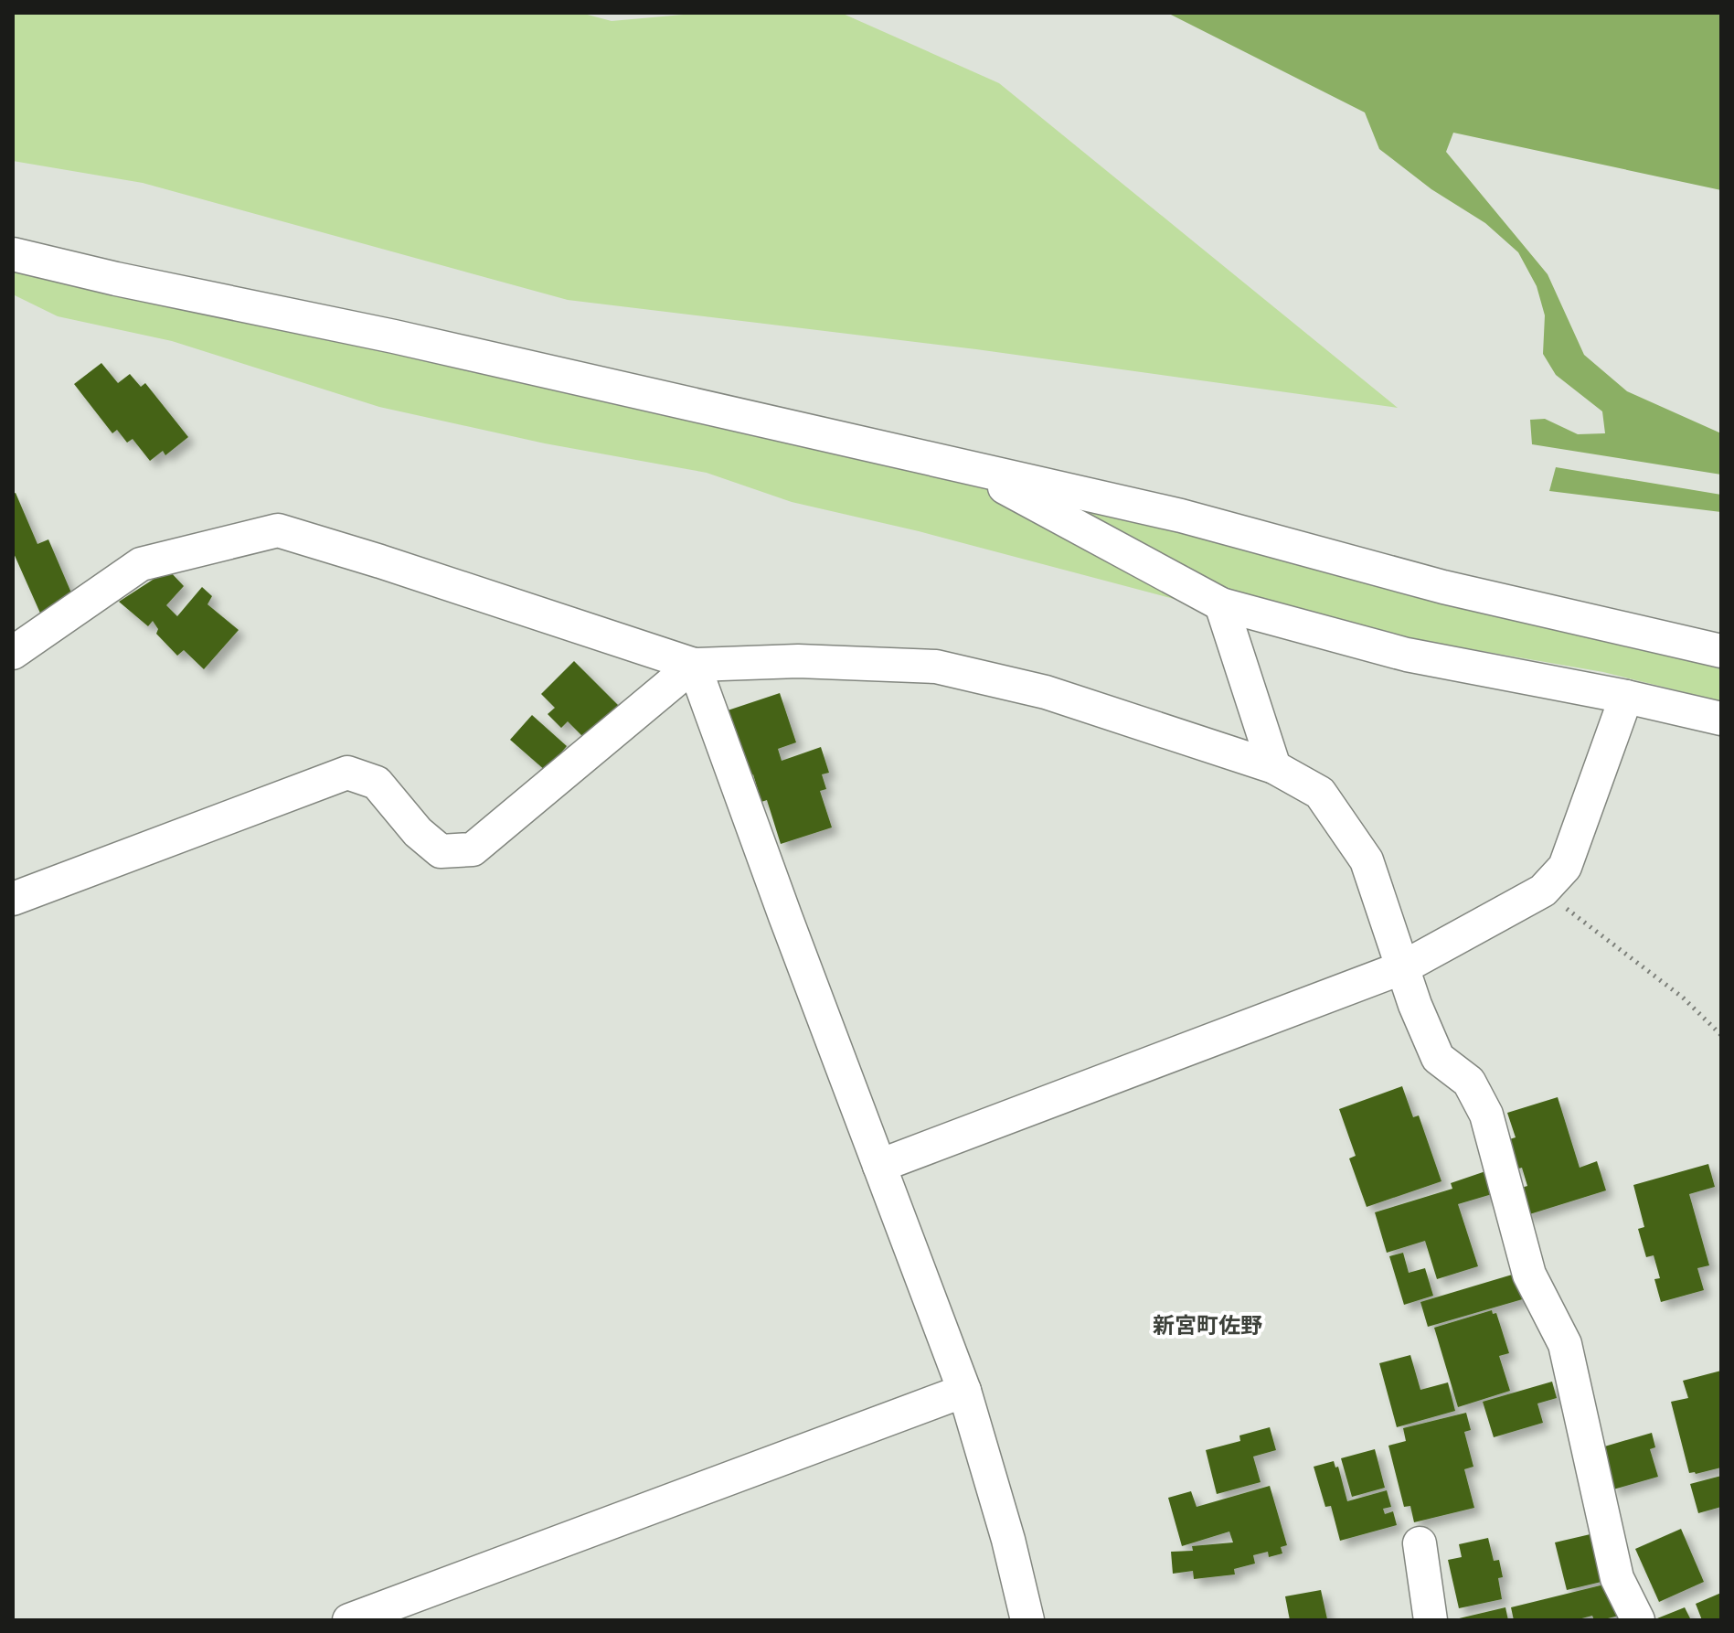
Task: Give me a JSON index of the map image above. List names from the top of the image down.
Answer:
{
  "districts": ["新宮町佐野"]
}
